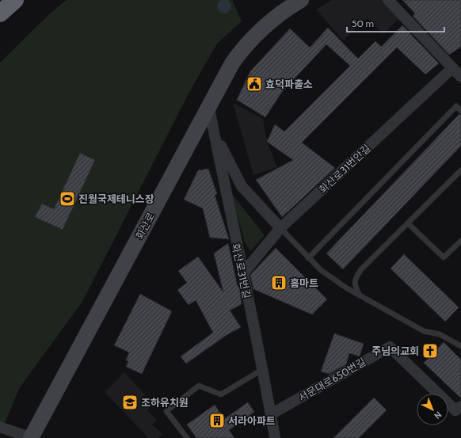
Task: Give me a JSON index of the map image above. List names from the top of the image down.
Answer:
{
  "streets": {
    "main road": ["화산로"],
    "street": ["화산로31번안길", "화산로31번길", "서문대로650번길"]
  },
  "crossings": [
    ["화산로31번안길", "화산로31번길"],
    ["화산로", "화산로31번길"],
    ["화산로31번길", "서문대로650번길"]
  ],
  "places": {
    "public building": ["효덕파출소"],
    "sports": ["진월국제테니스장"],
    "building": ["홈마트", "서라아파트"],
    "church": ["주님의교회"],
    "school or university": ["조하유치원"]
  },
  "scale_bar": "50 m",
  "north": "bottom right"
}
